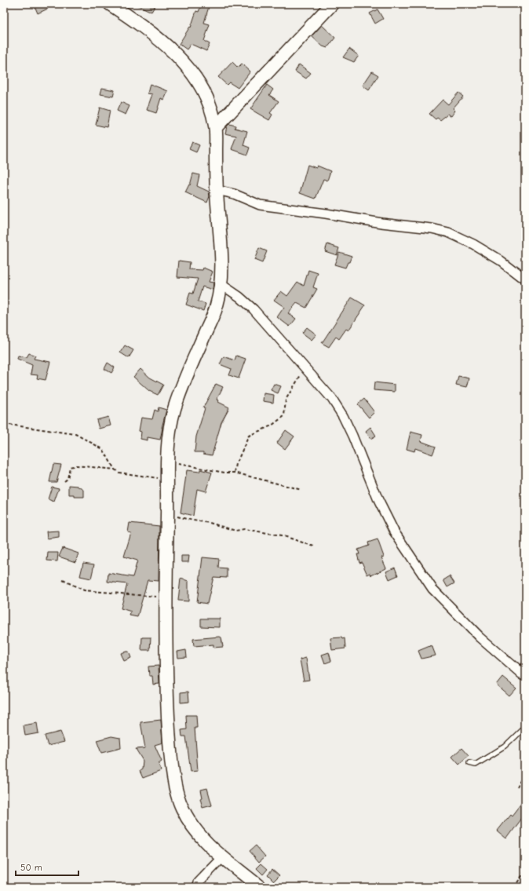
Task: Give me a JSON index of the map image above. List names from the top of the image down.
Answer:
{
  "scale_bar": "50 m"
}
